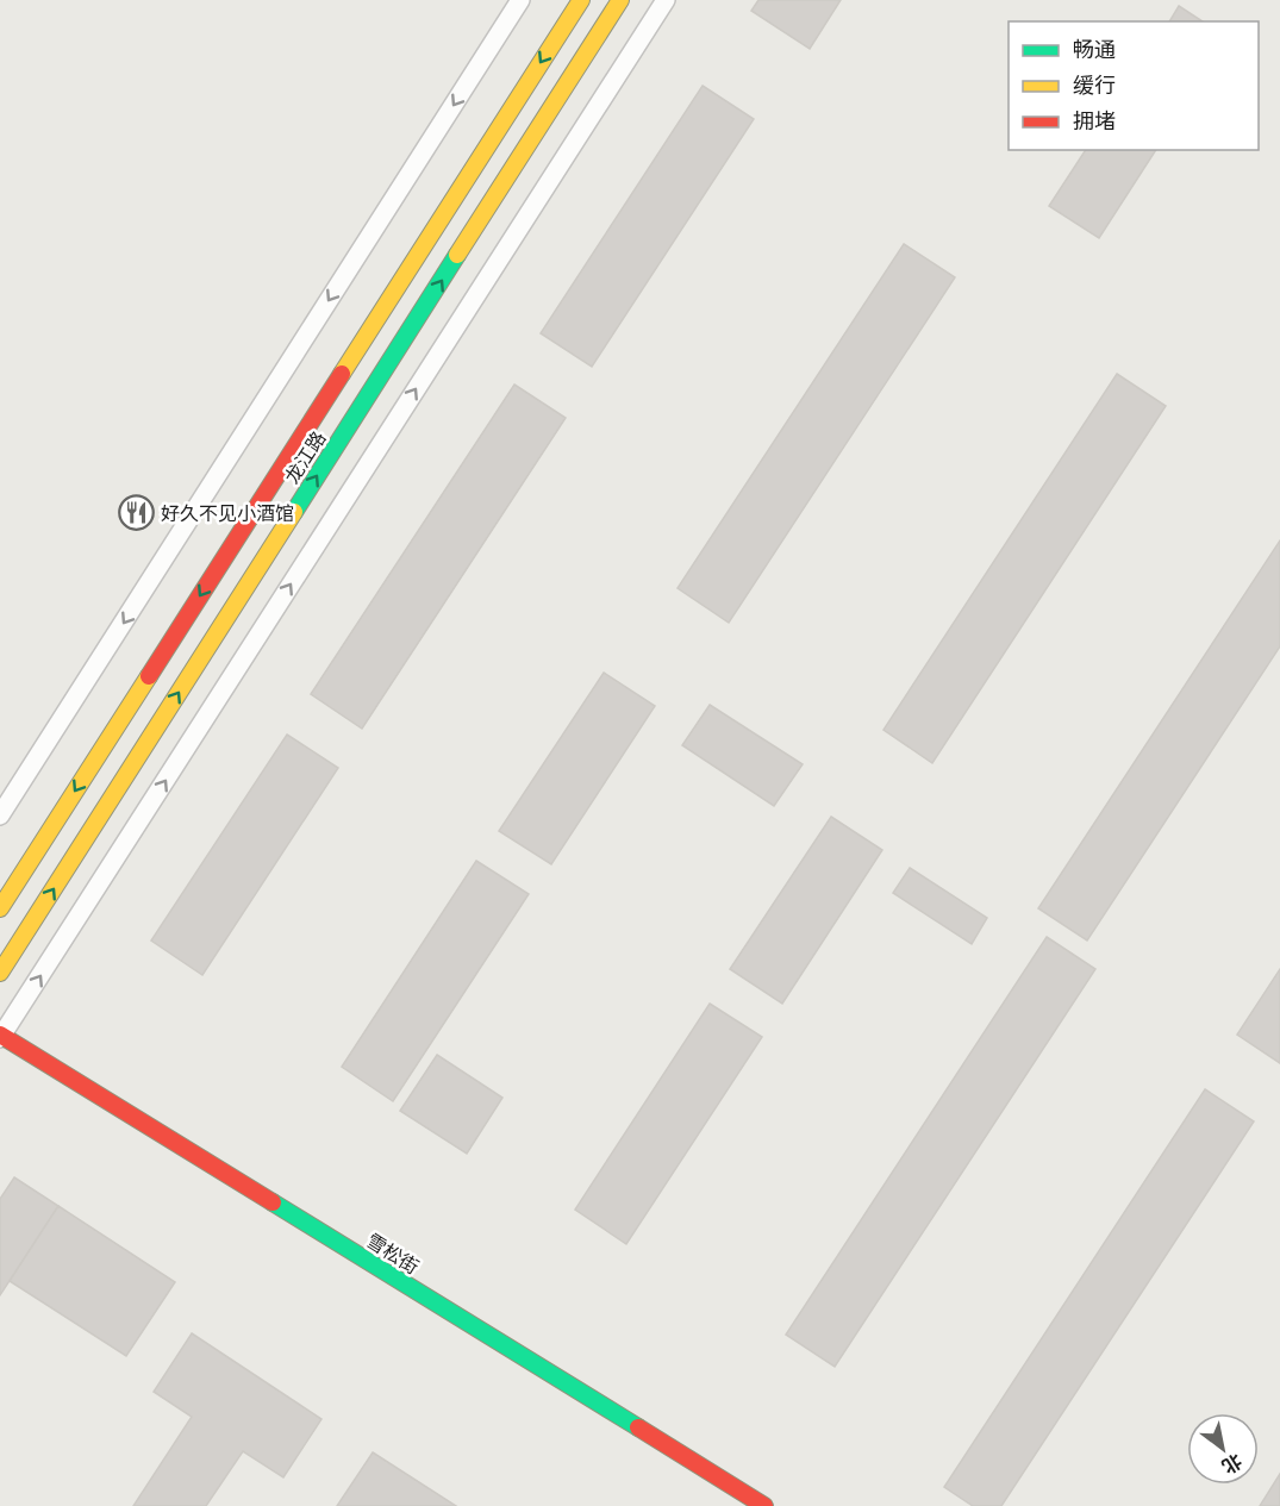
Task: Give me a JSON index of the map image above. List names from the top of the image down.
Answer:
{
  "streets": {
    "street": ["龙江路", "雪松街"]
  },
  "places": {
    "restaurant": ["好久不见小酒馆"]
  },
  "legend": ["畅通", "缓行", "拥堵"],
  "north": "bottom right"
}
